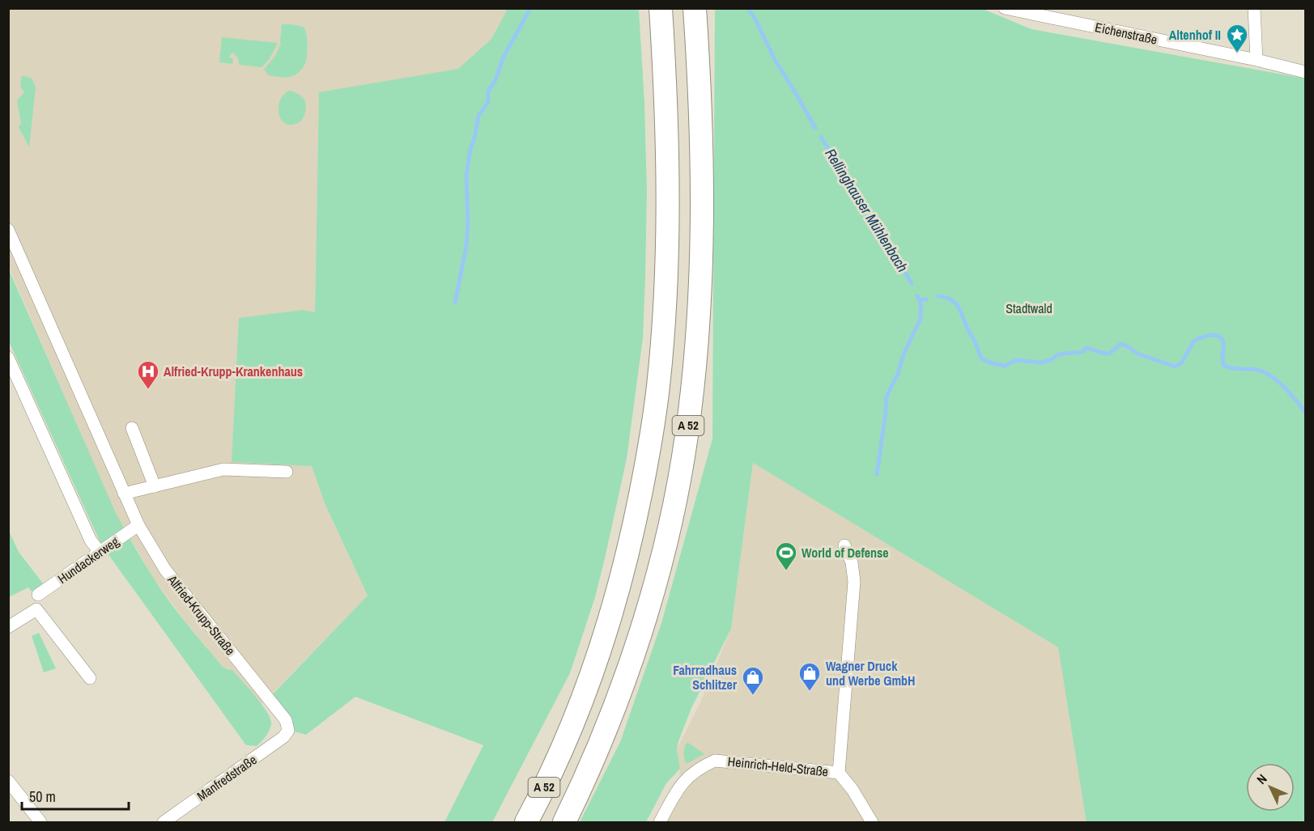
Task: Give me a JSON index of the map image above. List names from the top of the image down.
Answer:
{
  "streets": {
    "highway": ["A 52"],
    "street": [
      "Eichenstraße",
      "Hundackerweg",
      "Alfried-Krupp-Straße",
      "Heinrich-Held-Straße",
      "Manfredstraße"
    ]
  },
  "crossings": [
    ["Hundackerweg", "Alfried-Krupp-Straße"],
    ["Alfried-Krupp-Straße", "Manfredstraße"]
  ],
  "water": ["Rellinghauser Mühlenbach"],
  "parks": ["Stadtwald"],
  "places": {
    "place": ["Altenhof II"],
    "hospital": ["Alfried-Krupp-Krankenhaus"],
    "sports": ["World of Defense"],
    "shop": ["Wagner Druck und Werbe GmbH", "Fahrradhaus Schlitzer"]
  },
  "scale_bar": "50 m",
  "north": "top left"
}
